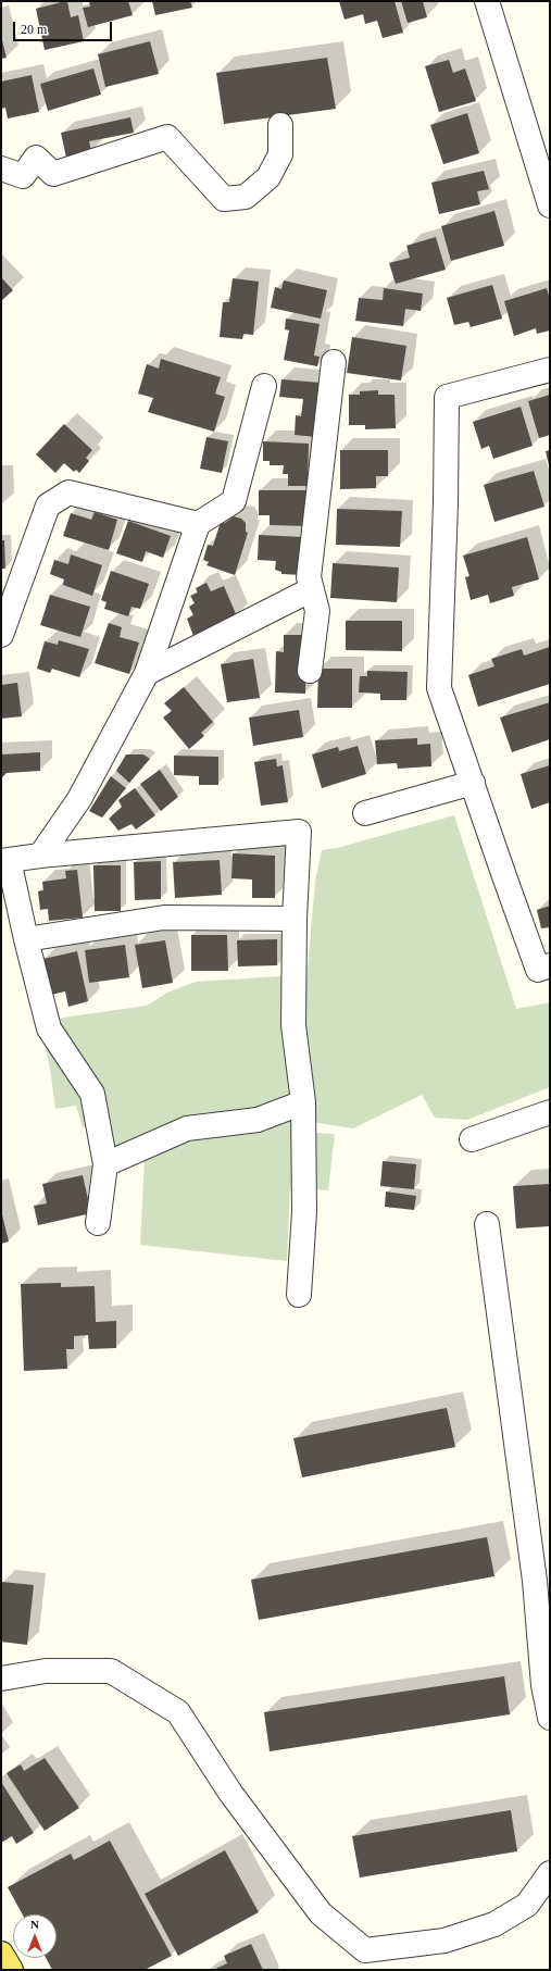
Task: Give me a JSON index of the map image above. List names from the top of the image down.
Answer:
{
  "scale_bar": "20 m",
  "north": "top"
}
